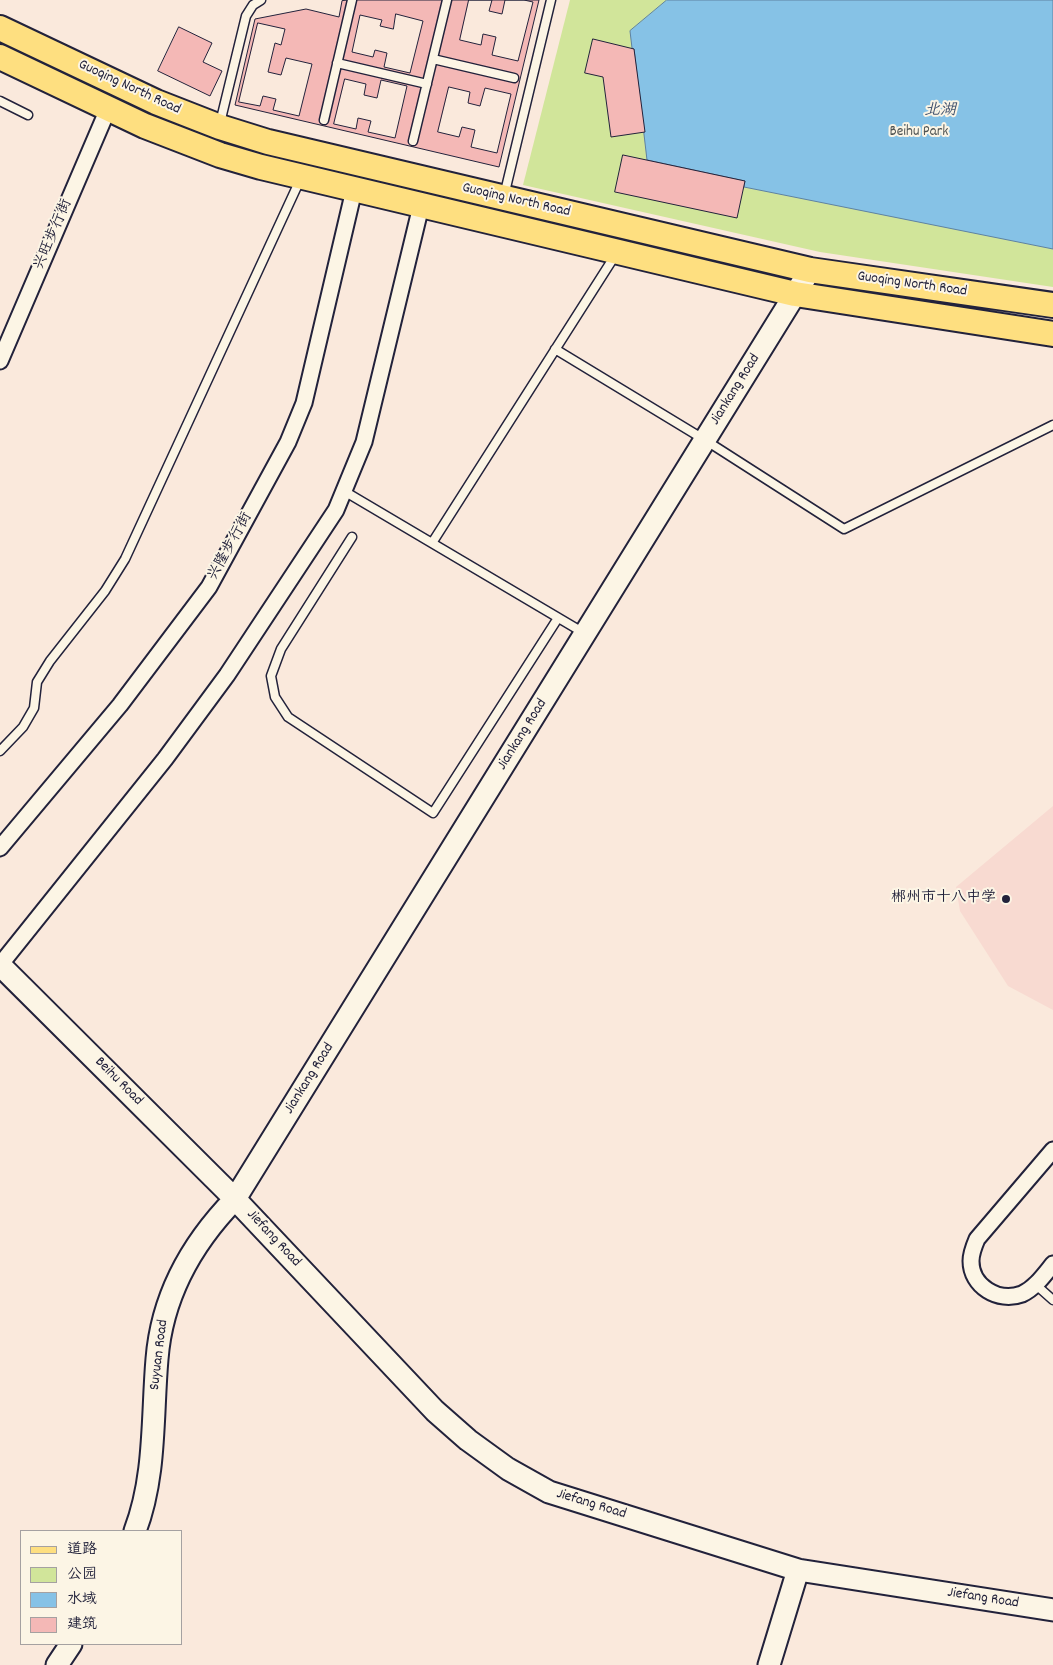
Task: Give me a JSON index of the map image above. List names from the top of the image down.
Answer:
{
  "streets": {
    "main road": ["Guoqing North Road"],
    "street": [
      "兴旺步行街",
      "Jiankang Road",
      "兴隆步行街",
      "Beihu Road",
      "Jiefang Road",
      "Suyuan Road"
    ]
  },
  "crossings": [
    ["Guoqing North Road", "兴旺步行街"],
    ["Guoqing North Road", "Jiankang Road"],
    ["Guoqing North Road", "兴隆步行街"],
    ["Jiankang Road", "Beihu Road"],
    ["Jiankang Road", "Jiefang Road"],
    ["Jiankang Road", "Suyuan Road"],
    ["Beihu Road", "Jiefang Road"],
    ["Beihu Road", "Suyuan Road"],
    ["Jiefang Road", "Suyuan Road"]
  ],
  "water": ["北湖"],
  "parks": ["Beihu Park"],
  "places": ["郴州市十八中学"],
  "legend": [
    "道路",
    "公园",
    "水域",
    "建筑"
  ]
}
